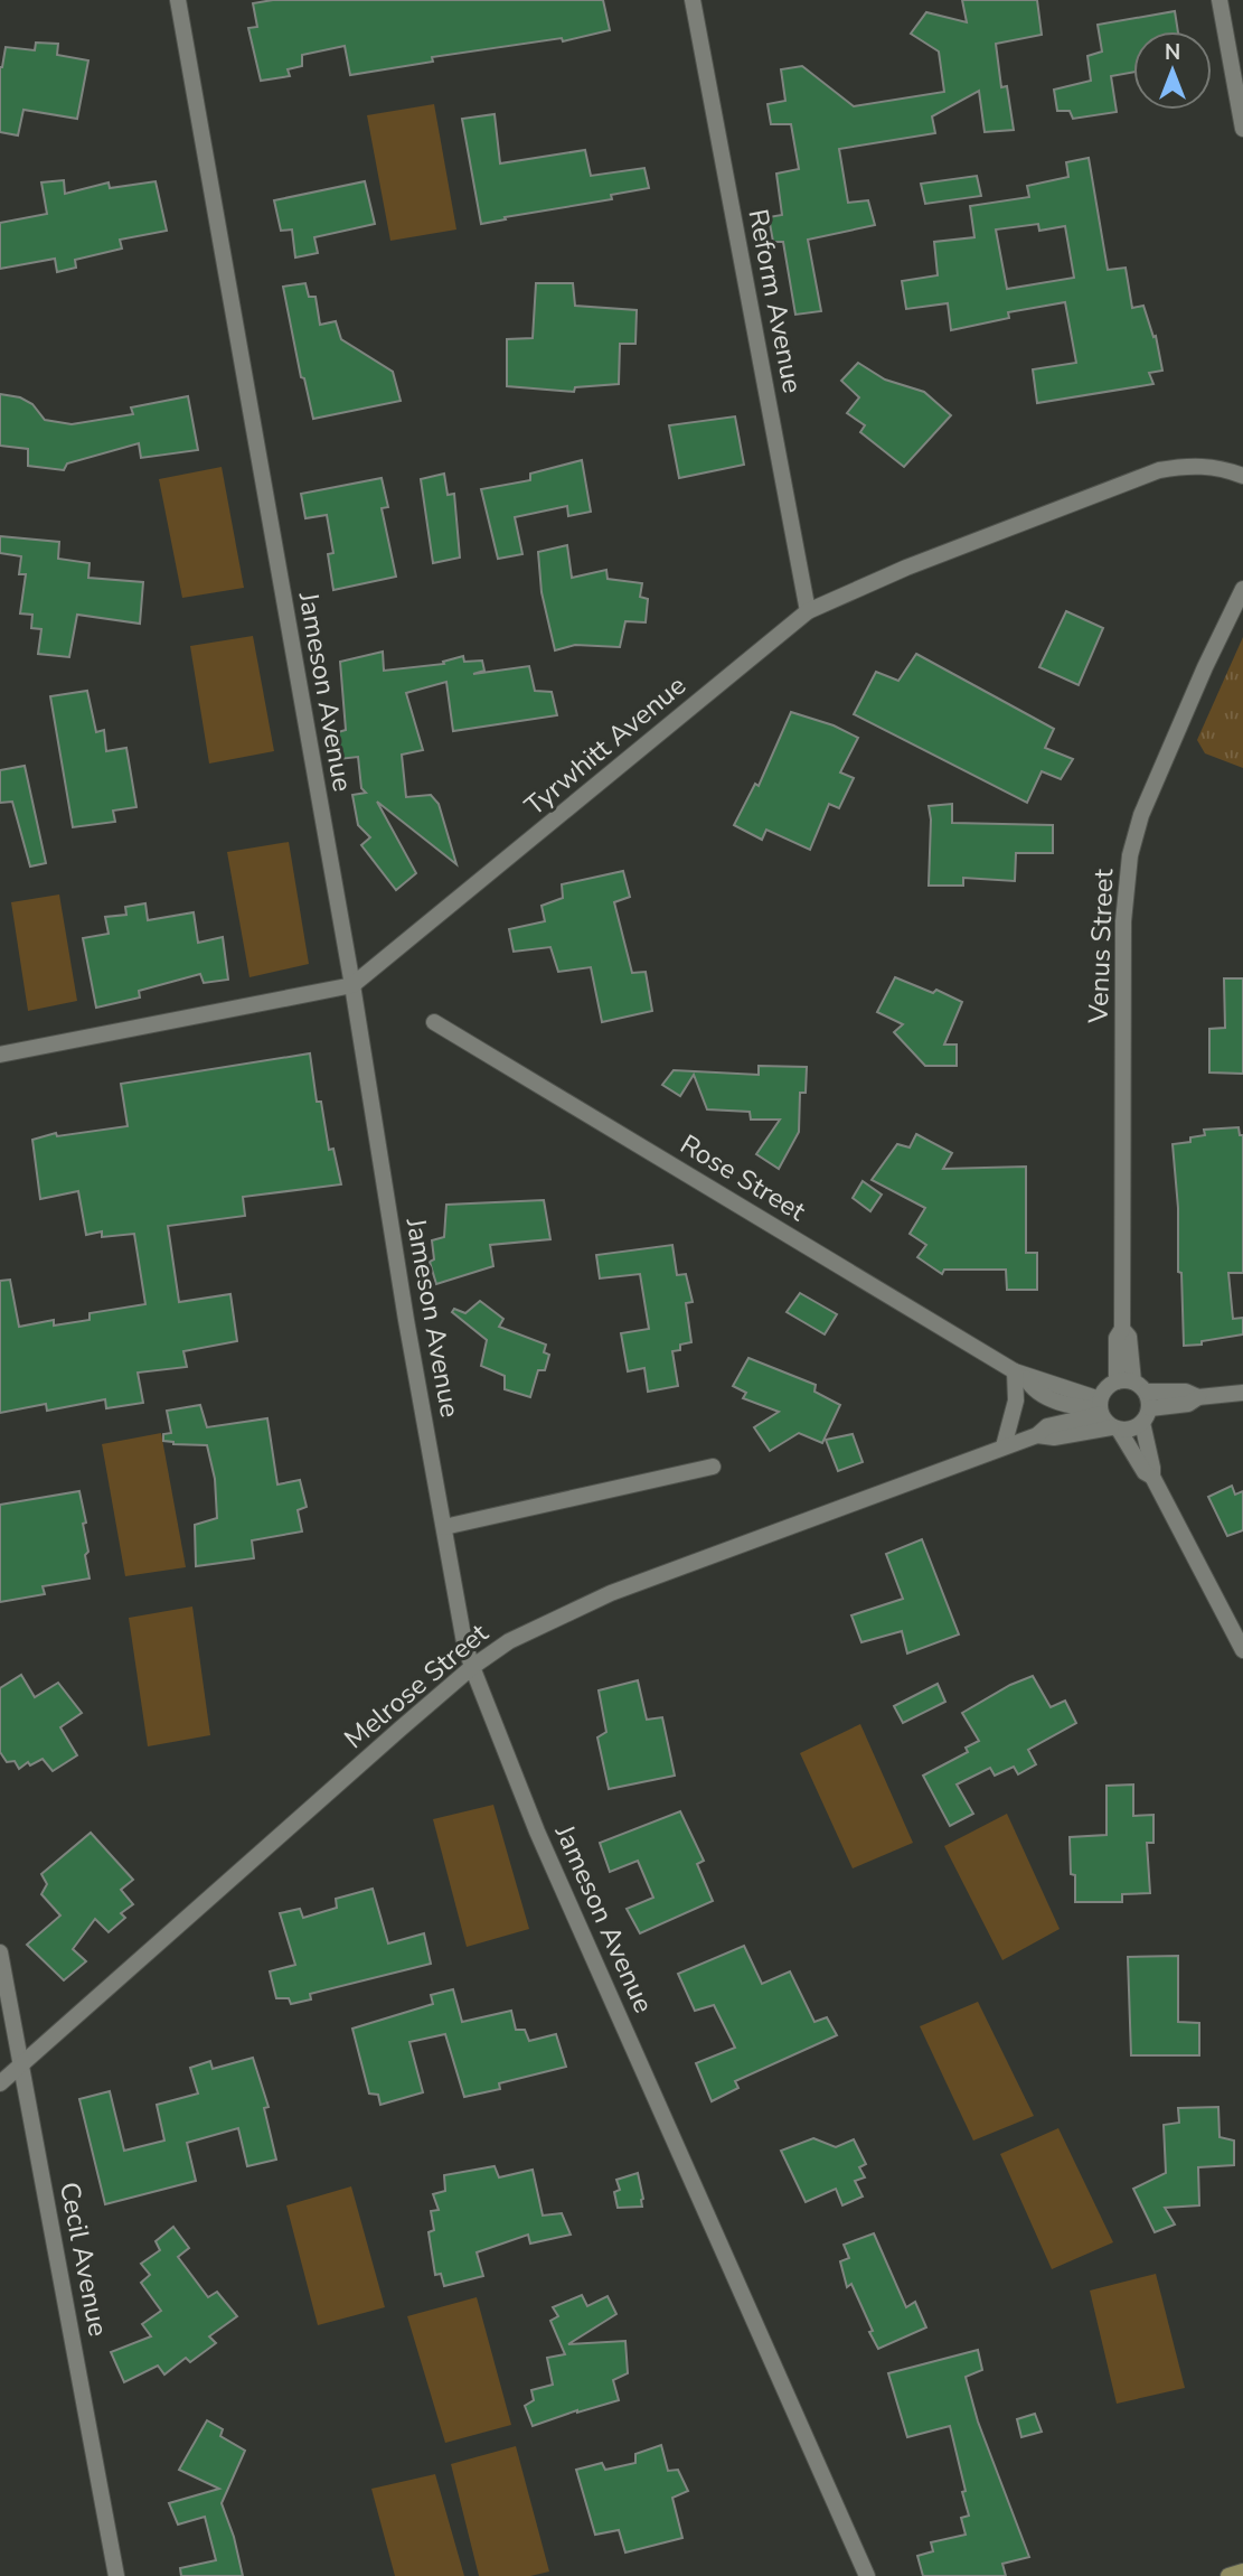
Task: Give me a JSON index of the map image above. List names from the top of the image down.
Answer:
{
  "streets": {
    "street": [
      "Reform Avenue",
      "Jameson Avenue",
      "Tyrwhitt Avenue",
      "Venus Street",
      "Rose Street",
      "Melrose Street",
      "Cecil Avenue"
    ]
  },
  "crossings": [
    ["Reform Avenue", "Tyrwhitt Avenue"],
    ["Jameson Avenue", "Tyrwhitt Avenue"],
    ["Jameson Avenue", "Melrose Street"],
    ["Venus Street", "Rose Street"],
    ["Venus Street", "Melrose Street"],
    ["Rose Street", "Melrose Street"],
    ["Melrose Street", "Cecil Avenue"]
  ],
  "north": "top"
}
